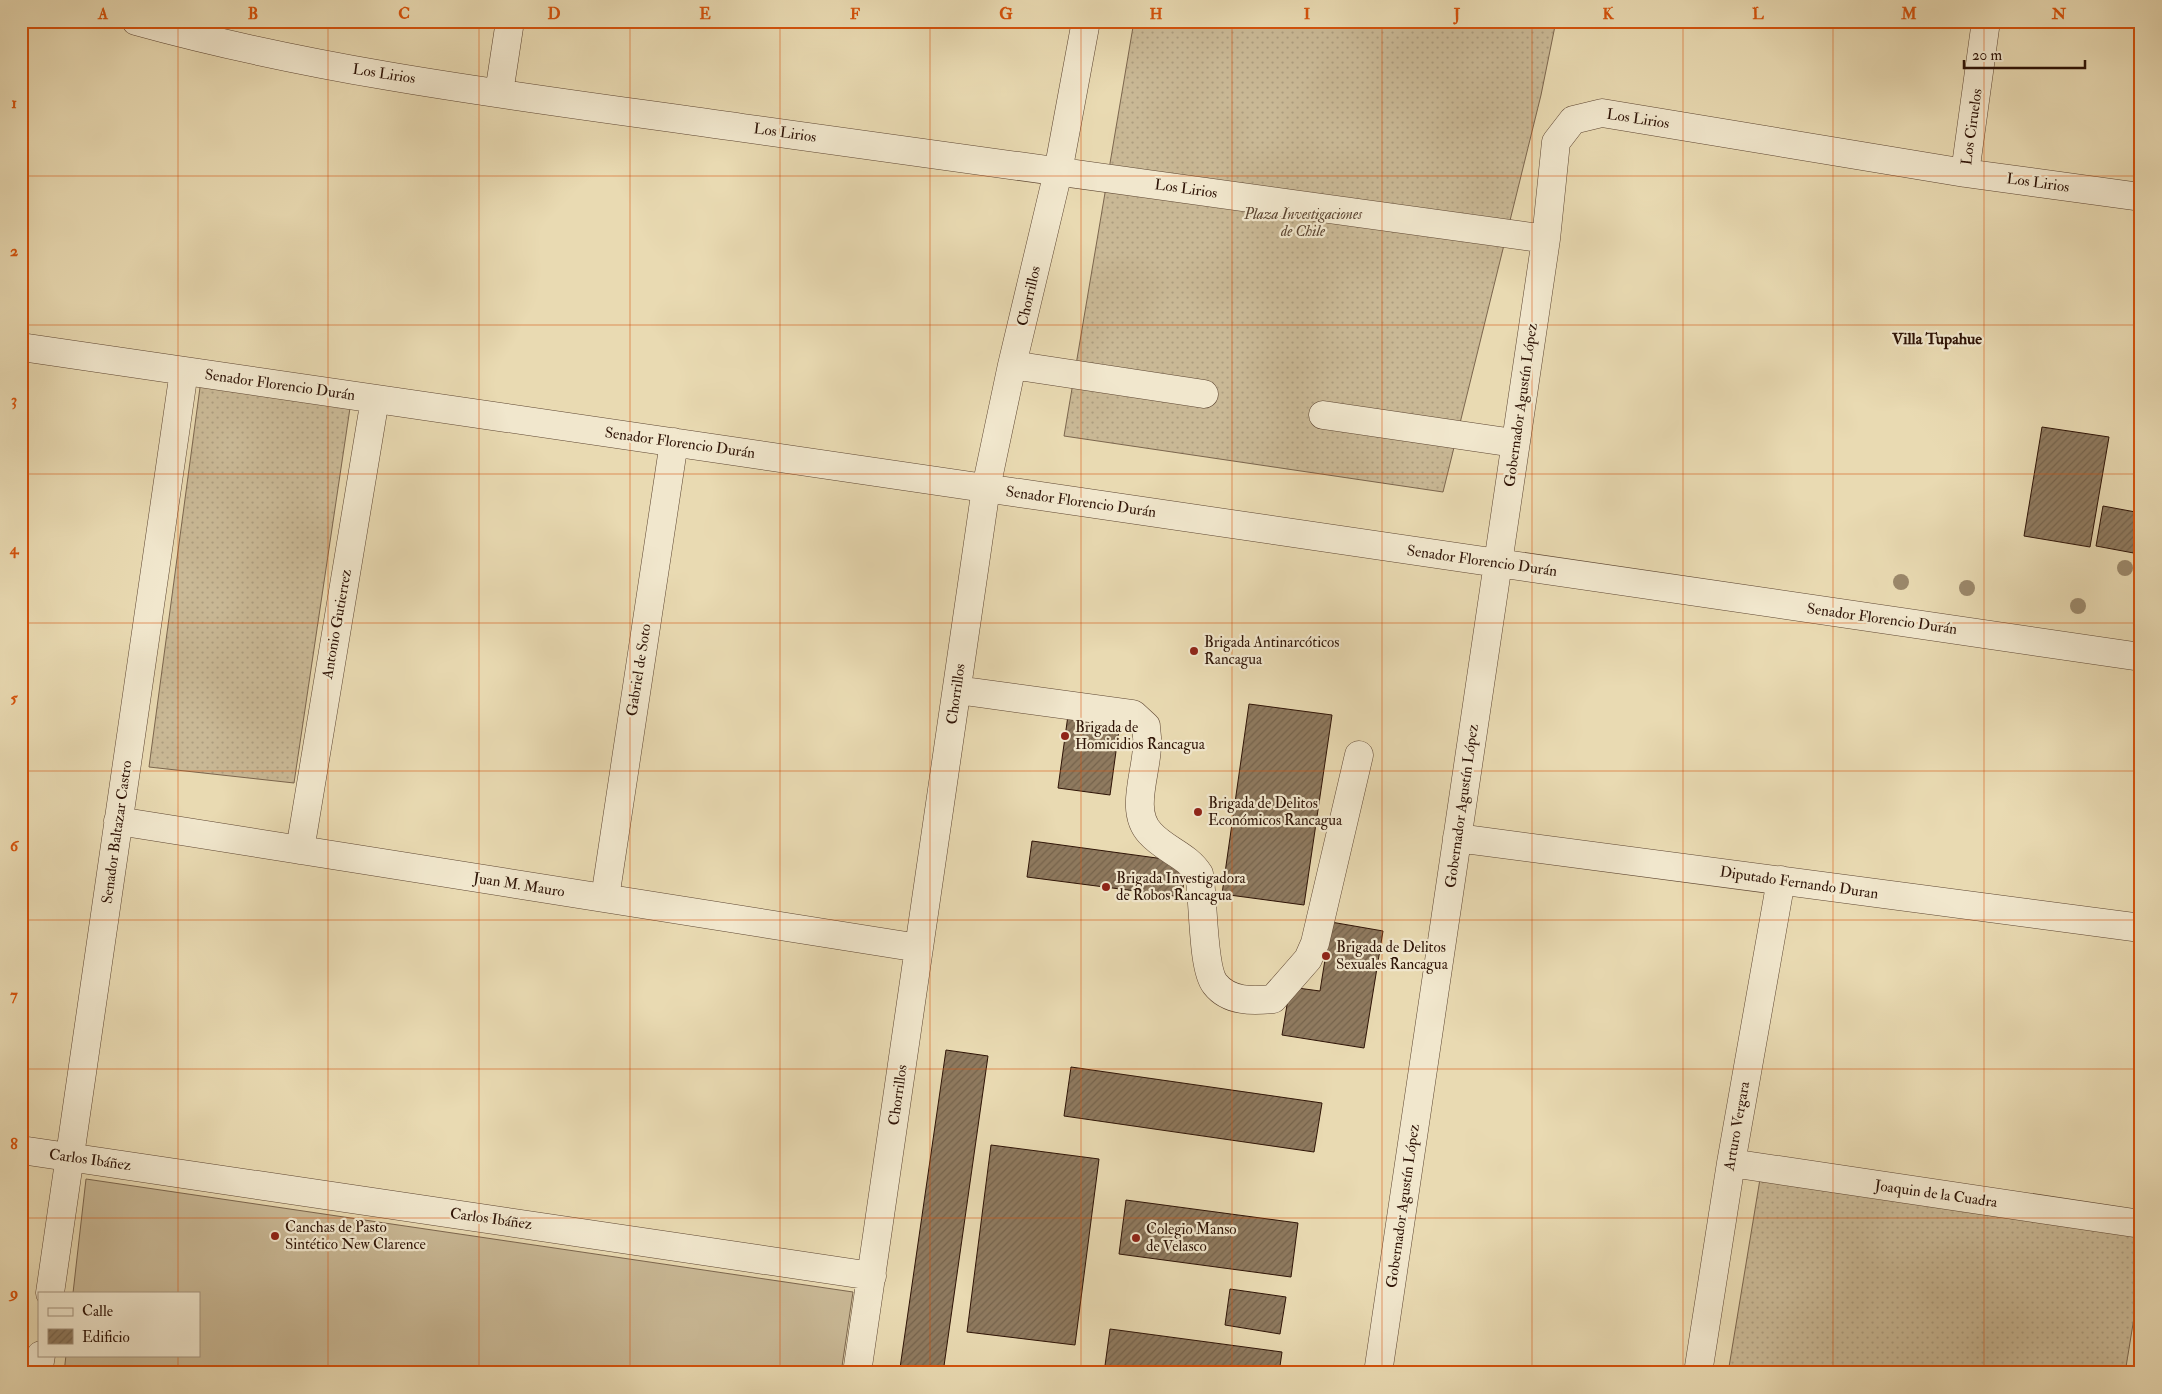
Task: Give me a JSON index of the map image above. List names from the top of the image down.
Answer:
{
  "streets": {
    "street": [
      "Los Lirios",
      "Los Ciruelos",
      "Chorrillos",
      "Senador Florencio Durán",
      "Gobernador Agustín López",
      "Antonio Gutierrez",
      "Gabriel de Soto",
      "Senador Baltazar Castro",
      "Diputado Fernando Duran",
      "Juan M. Mauro",
      "Arturo Vergara",
      "Carlos Ibáñez",
      "Joaquin de la Cuadra"
    ]
  },
  "crossings": [
    ["Los Lirios", "Los Ciruelos"],
    ["Los Lirios", "Chorrillos"],
    ["Los Lirios", "Gobernador Agustín López"],
    ["Chorrillos", "Senador Florencio Durán"],
    ["Chorrillos", "Juan M. Mauro"],
    ["Chorrillos", "Carlos Ibáñez"],
    ["Senador Florencio Durán", "Gobernador Agustín López"],
    ["Senador Florencio Durán", "Antonio Gutierrez"],
    ["Senador Florencio Durán", "Gabriel de Soto"],
    ["Senador Florencio Durán", "Senador Baltazar Castro"],
    ["Gobernador Agustín López", "Diputado Fernando Duran"],
    ["Antonio Gutierrez", "Juan M. Mauro"],
    ["Gabriel de Soto", "Juan M. Mauro"],
    ["Senador Baltazar Castro", "Juan M. Mauro"],
    ["Senador Baltazar Castro", "Carlos Ibáñez"],
    ["Diputado Fernando Duran", "Arturo Vergara"],
    ["Arturo Vergara", "Joaquin de la Cuadra"]
  ],
  "districts": ["Villa Tupahue"],
  "parks": ["Plaza Investigaciones de Chile"],
  "places": [
    "Brigada Antinarcóticos Rancagua",
    "Brigada de Homicidios Rancagua",
    "Brigada de Delitos Económicos Rancagua",
    "Brigada Investigadora de Robos Rancagua",
    "Brigada de Delitos Sexuales Rancagua",
    "Canchas de Pasto Sintético New Clarence",
    "Colegio Manso de Velasco"
  ],
  "legend": ["Calle", "Edificio"],
  "scale_bar": "20 m",
  "grid": {
    "columns": [
      "A",
      "B",
      "C",
      "D",
      "E",
      "F",
      "G",
      "H",
      "I",
      "J",
      "K",
      "L",
      "M",
      "N"
    ],
    "rows": [
      "1",
      "2",
      "3",
      "4",
      "5",
      "6",
      "7",
      "8",
      "9"
    ]
  }
}
